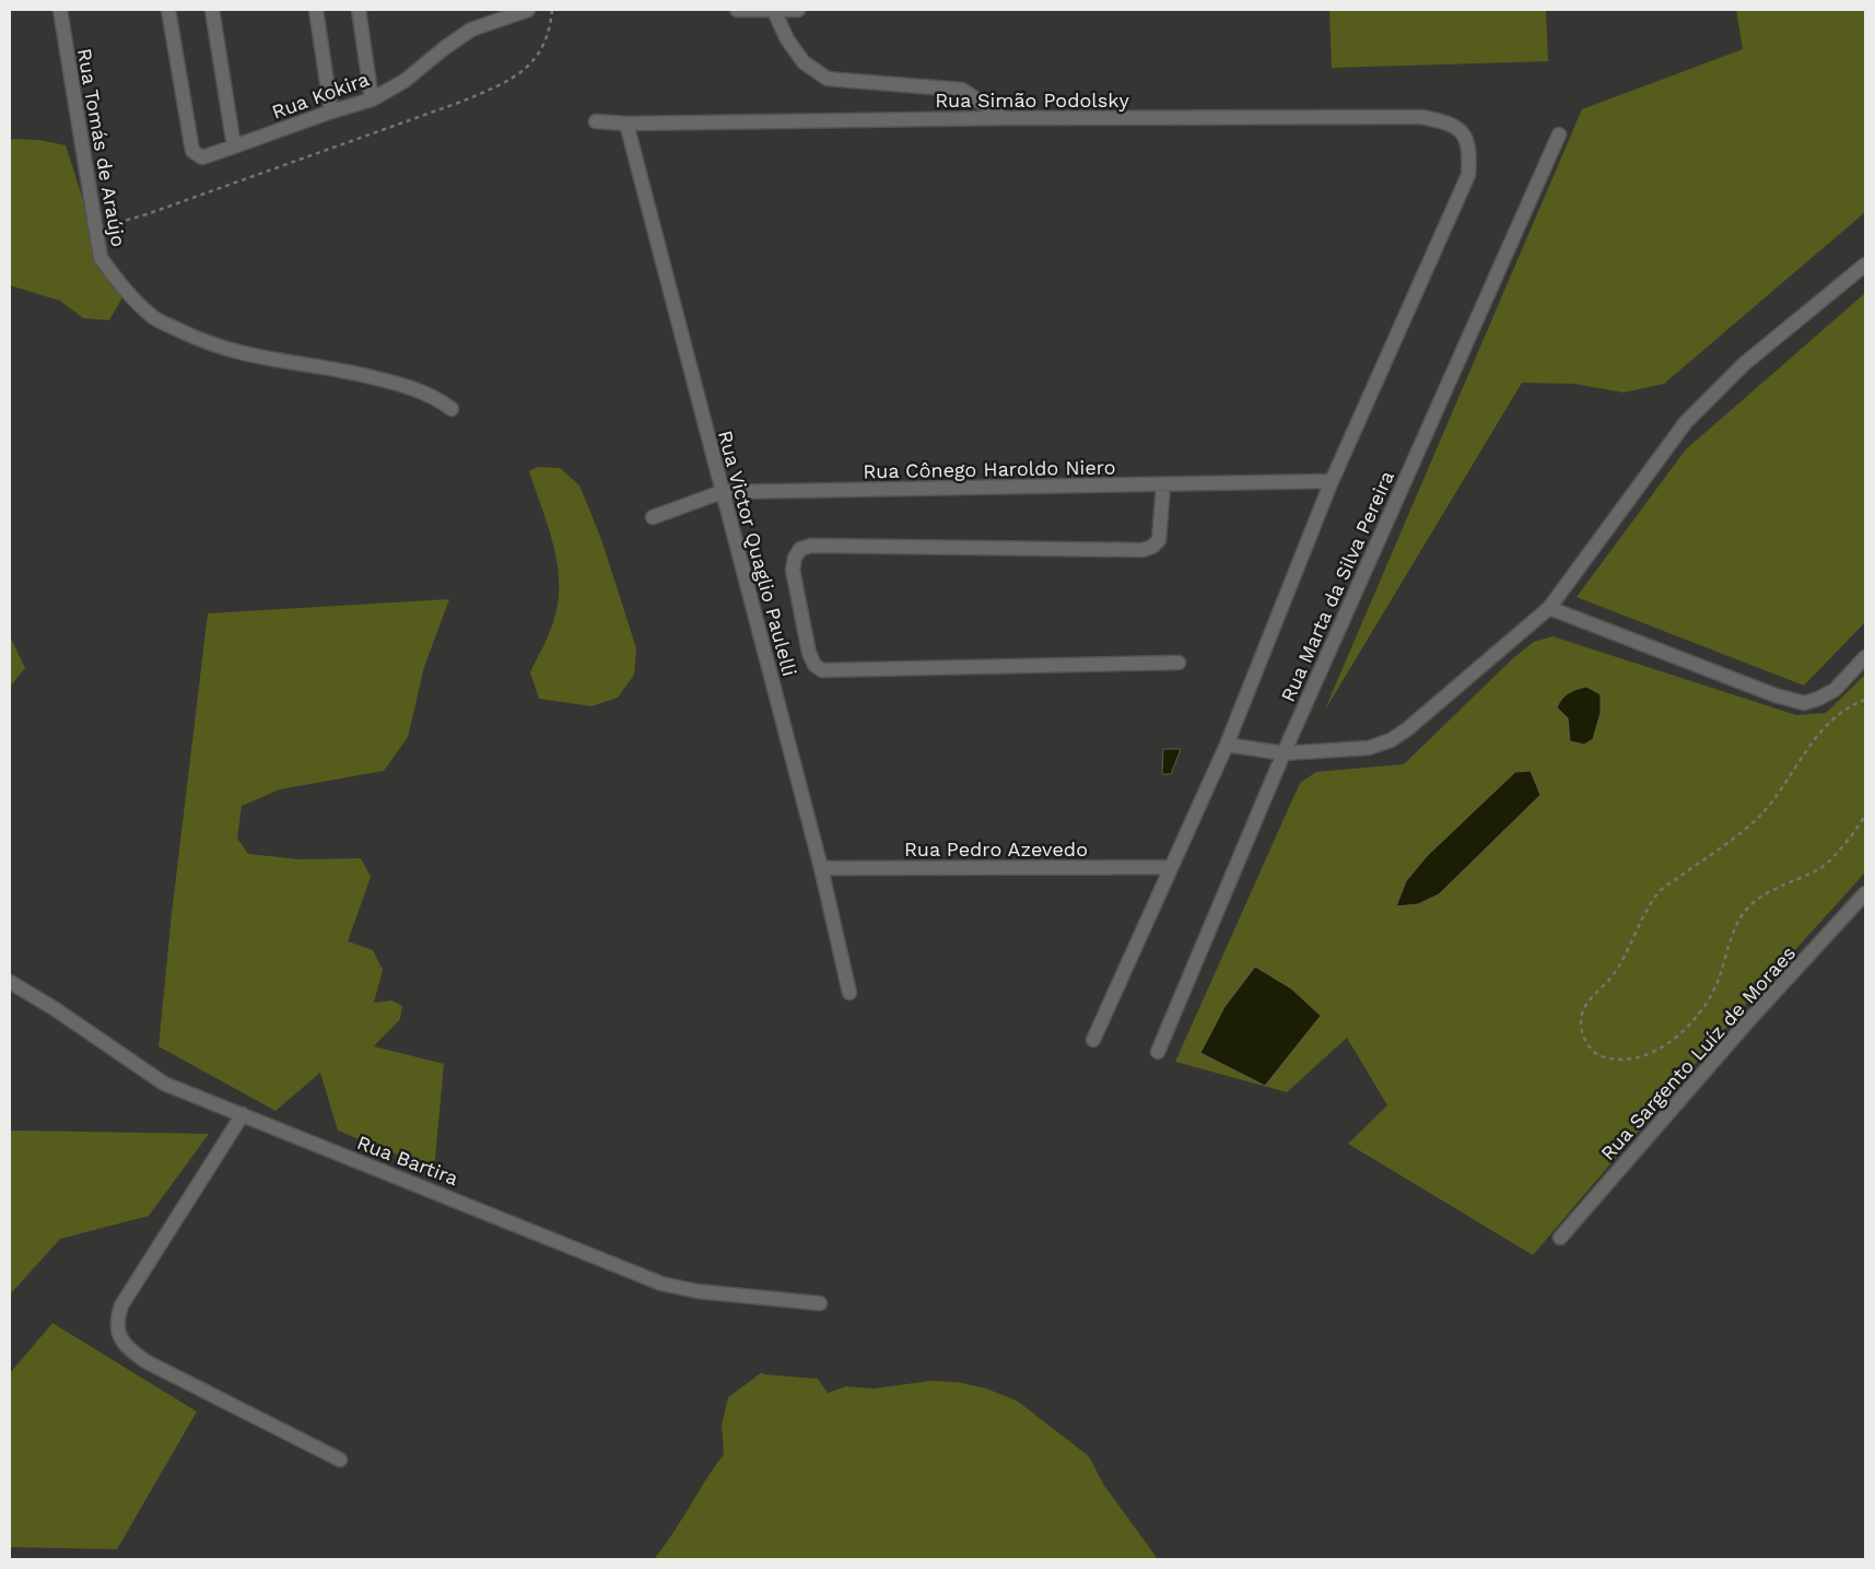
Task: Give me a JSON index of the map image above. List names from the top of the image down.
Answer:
{
  "streets": {
    "street": [
      "Rua Kokira",
      "Rua Simão Podolsky",
      "Rua Tomás de Araújo",
      "Rua Cônego Haroldo Niero",
      "Rua Victor Quaglio Paulelli",
      "Rua Marta da Silva Pereira",
      "Rua Pedro Azevedo",
      "Rua Sargento Luíz de Moraes",
      "Rua Bartira"
    ]
  },
  "crossings": [
    ["Rua Simão Podolsky", "Rua Victor Quaglio Paulelli"],
    ["Rua Simão Podolsky", "Rua Marta da Silva Pereira"],
    ["Rua Cônego Haroldo Niero", "Rua Victor Quaglio Paulelli"],
    ["Rua Cônego Haroldo Niero", "Rua Marta da Silva Pereira"],
    ["Rua Victor Quaglio Paulelli", "Rua Pedro Azevedo"],
    ["Rua Marta da Silva Pereira", "Rua Pedro Azevedo"]
  ]
}
